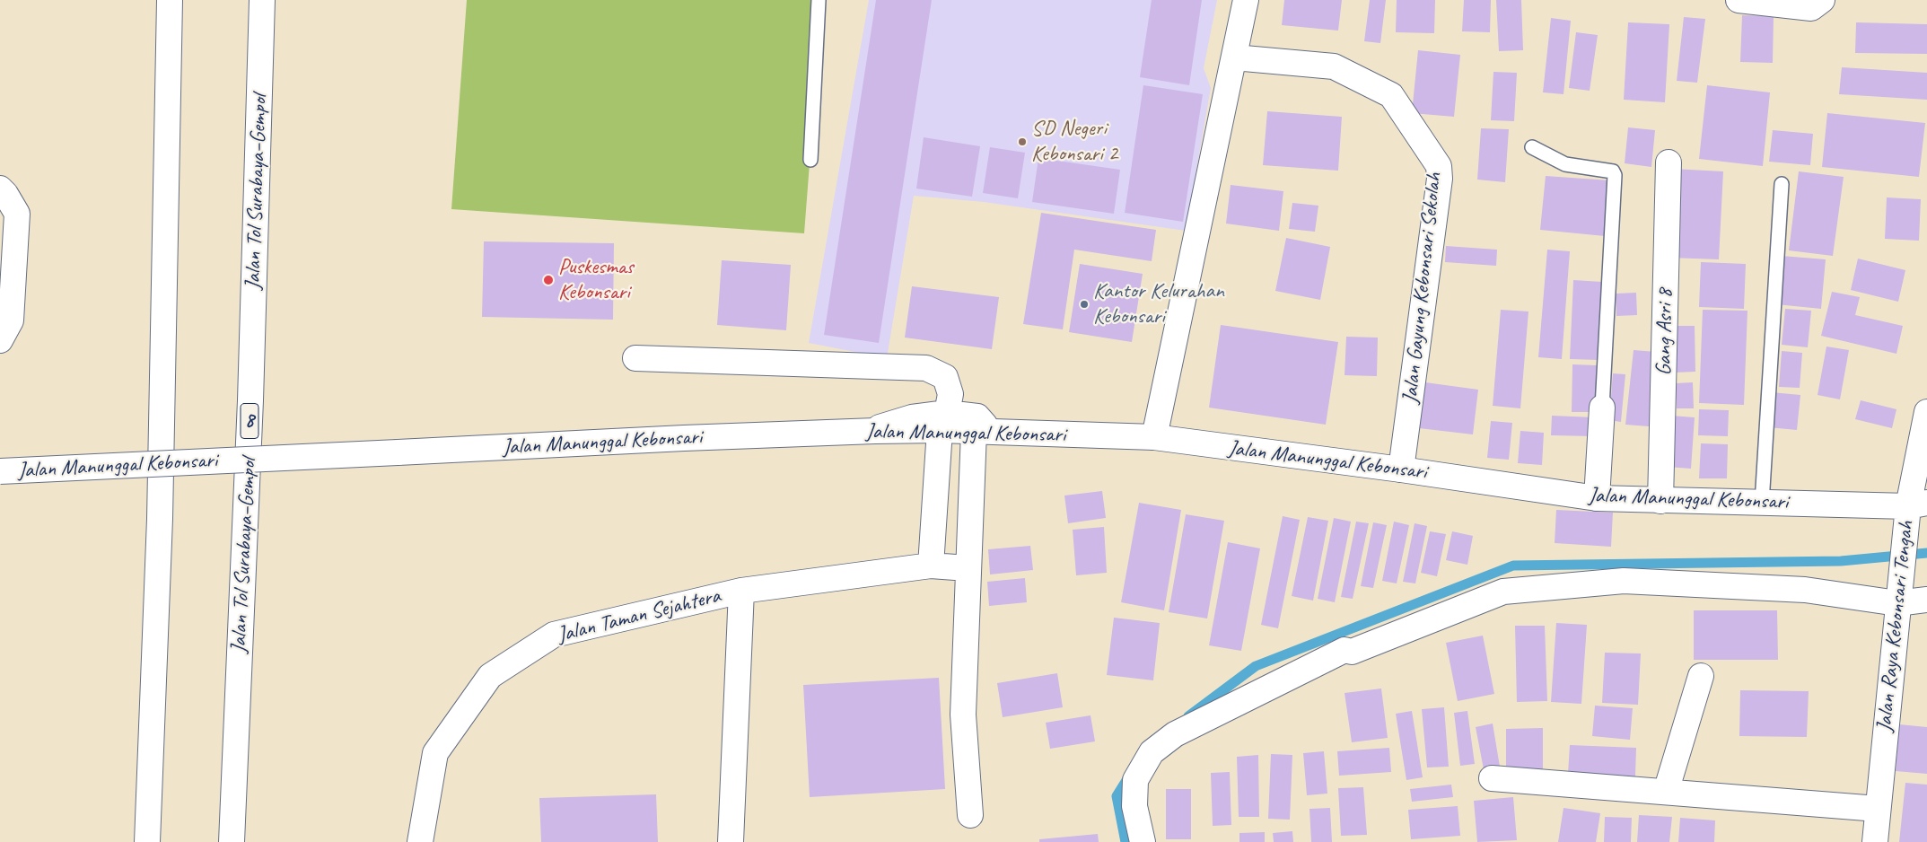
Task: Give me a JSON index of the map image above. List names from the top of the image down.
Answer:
{
  "streets": {
    "main road": [
      "Jalan Tol Surabaya–Gempol",
      "Jalan Gayung Kebonsari Sekolah",
      "Gang Asri 8",
      "8",
      "Jalan Manunggal Kebonsari",
      "Jalan Taman Sejahtera",
      "Jalan Raya Kebonsari Tengah"
    ]
  },
  "crossings": [
    ["Jalan Gayung Kebonsari Sekolah", "Jalan Manunggal Kebonsari"],
    ["Gang Asri 8", "Jalan Manunggal Kebonsari"],
    ["Jalan Manunggal Kebonsari", "Jalan Raya Kebonsari Tengah"]
  ],
  "places": ["SD Negeri Kebonsari 2", "Puskesmas Kebonsari", "Kantor Kelurahan Kebonsari"]
}
